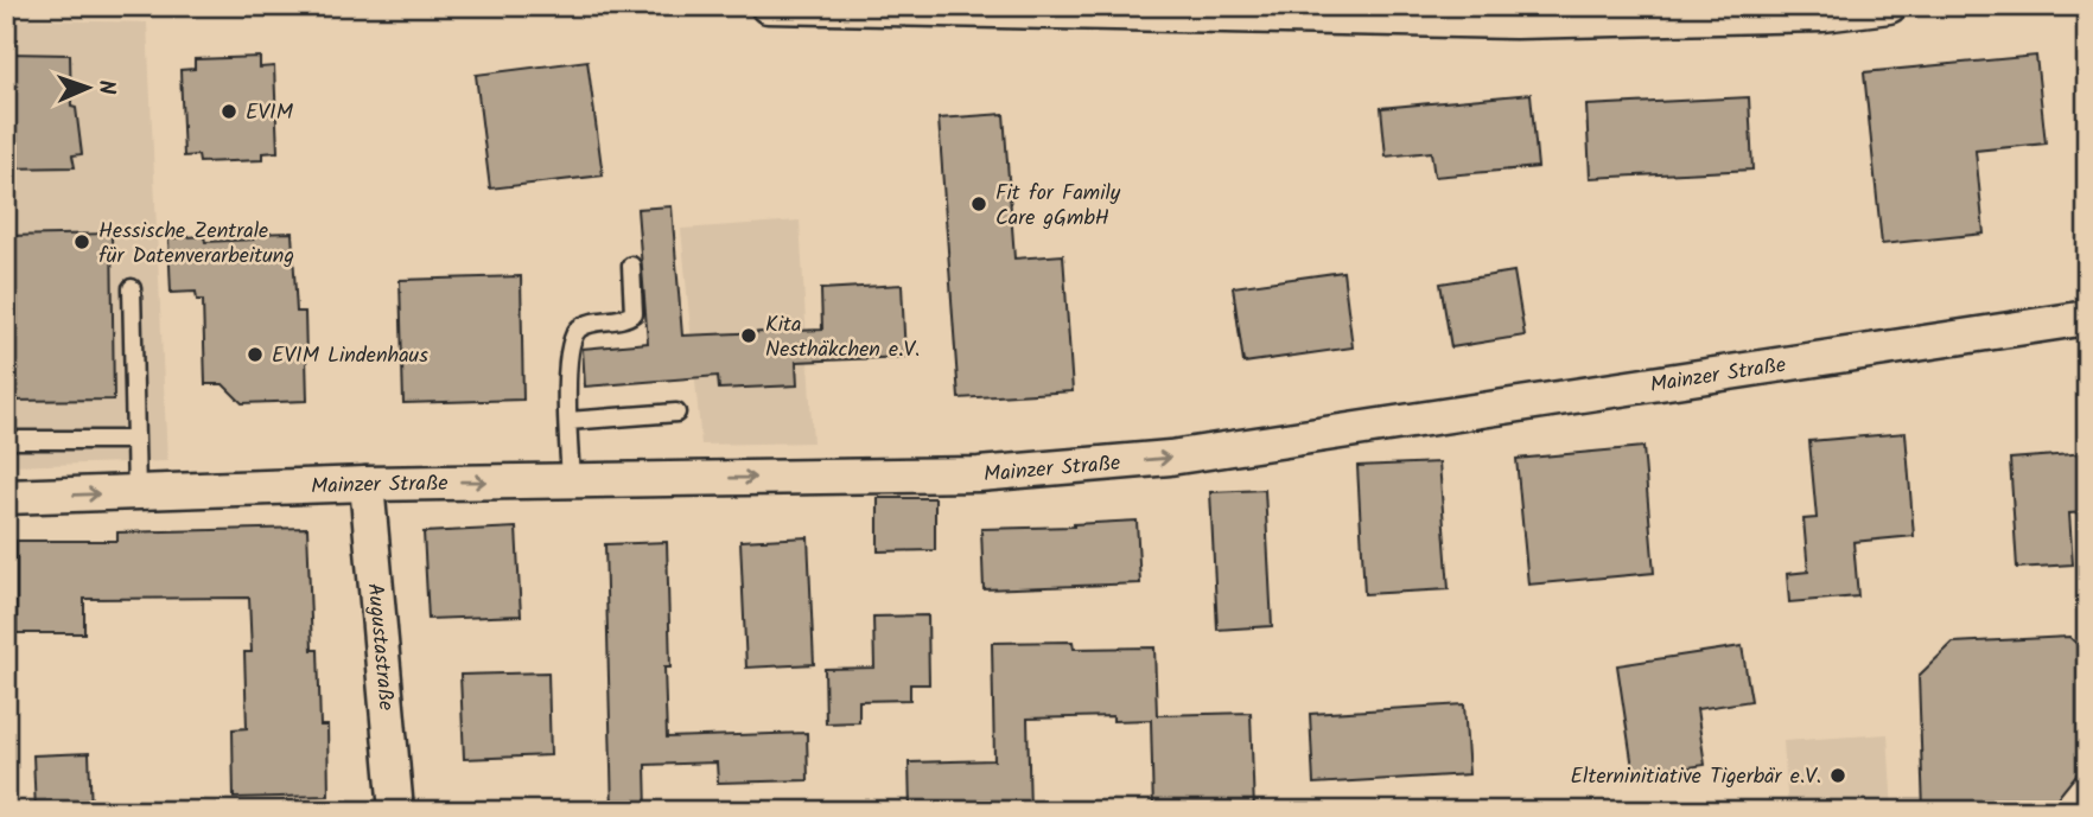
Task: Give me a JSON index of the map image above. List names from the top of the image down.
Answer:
{
  "streets": {
    "street": ["Mainzer Straße", "Augustastraße"]
  },
  "crossings": [
    ["Mainzer Straße", "Augustastraße"]
  ],
  "one_way": ["Mainzer Straße"],
  "places": [
    "EVIM",
    "Fit for Family Care gGmbH",
    "Hessische Zentrale für Datenverarbeitung",
    "Kita Nesthäkchen e.V.",
    "EVIM Lindenhaus",
    "Elterninitiative Tigerbär e.V."
  ],
  "north": "right"
}
